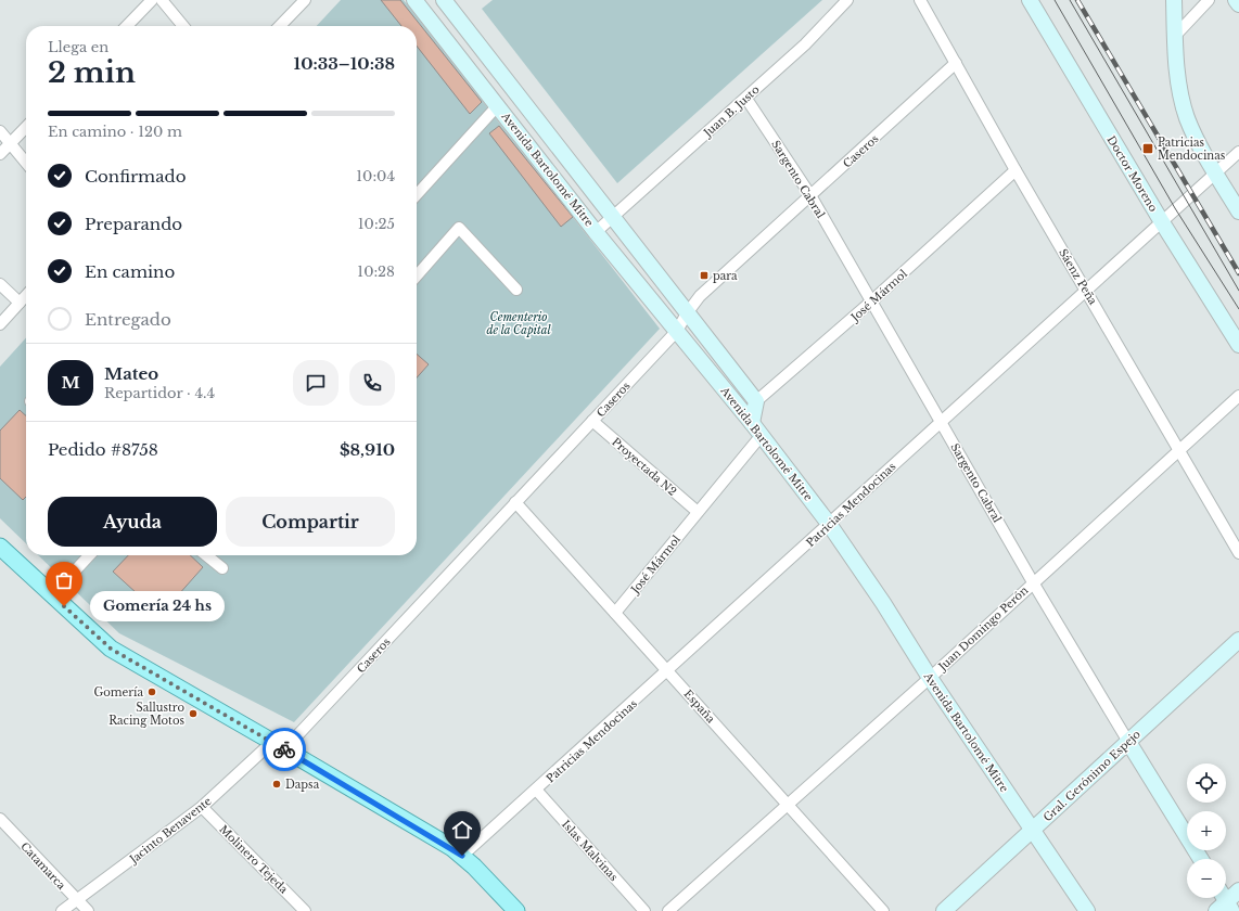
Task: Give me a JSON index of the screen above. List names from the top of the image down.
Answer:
{
  "streets": {
    "street": [
      "Juan B. Justo",
      "Caseros",
      "Avenida Bartolomé Mitre",
      "Doctor Moreno",
      "Sargento Cabral",
      "Sáenz Peña",
      "José Mármol",
      "Proyectada N2",
      "Patricias Mendocinas",
      "Juan Domingo Perón",
      "España",
      "Gral. Gerónimo Espejo",
      "Jacinto Benavente",
      "Islas Malvinas",
      "Molinero Tejeda",
      "Catamarca"
    ]
  },
  "crossings": [
    ["Juan B. Justo", "Avenida Bartolomé Mitre"],
    ["Juan B. Justo", "Sargento Cabral"],
    ["Caseros", "Avenida Bartolomé Mitre"],
    ["Caseros", "Sargento Cabral"],
    ["Caseros", "Sáenz Peña"],
    ["Caseros", "Proyectada N2"],
    ["Caseros", "España"],
    ["Caseros", "Jacinto Benavente"],
    ["Avenida Bartolomé Mitre", "José Mármol"],
    ["Avenida Bartolomé Mitre", "Patricias Mendocinas"],
    ["Avenida Bartolomé Mitre", "Juan Domingo Perón"],
    ["Avenida Bartolomé Mitre", "Gral. Gerónimo Espejo"],
    ["Doctor Moreno", "Patricias Mendocinas"],
    ["Sargento Cabral", "José Mármol"],
    ["Sargento Cabral", "Patricias Mendocinas"],
    ["Sargento Cabral", "Juan Domingo Perón"],
    ["Sargento Cabral", "Gral. Gerónimo Espejo"],
    ["Sáenz Peña", "José Mármol"],
    ["Sáenz Peña", "Patricias Mendocinas"],
    ["Sáenz Peña", "Juan Domingo Perón"],
    ["José Mármol", "Proyectada N2"],
    ["José Mármol", "España"],
    ["Patricias Mendocinas", "España"],
    ["Patricias Mendocinas", "Islas Malvinas"],
    ["Juan Domingo Perón", "España"],
    ["Jacinto Benavente", "Molinero Tejeda"],
    ["Jacinto Benavente", "Catamarca"]
  ],
  "parks": ["Cementerio de la Capital"],
  "places": {
    "transit": ["Patricias Mendocinas", "para"],
    "other": [
      "Gomería 24 hs",
      "Gomería",
      "Sallustro Racing Motos",
      "Dapsa"
    ]
  },
  "page": {
    "heading": ["2 min", "Llega en", "10:33–10:38"],
    "panel": [
      "Mateo",
      "Repartidor · 4.4",
      "Pedido #8758",
      "$8,910"
    ],
    "bar": "En camino · 120 m",
    "list": [
      ["Confirmado", "10:04"],
      ["Preparando", "10:25"],
      ["En camino", "10:28"],
      "Entregado"
    ],
    "round": "M",
    "buttons": ["Ayuda", "Compartir"],
    "bubble": "Gomería 24 hs",
    "map_buttons": ["+", "−"]
  }
}
